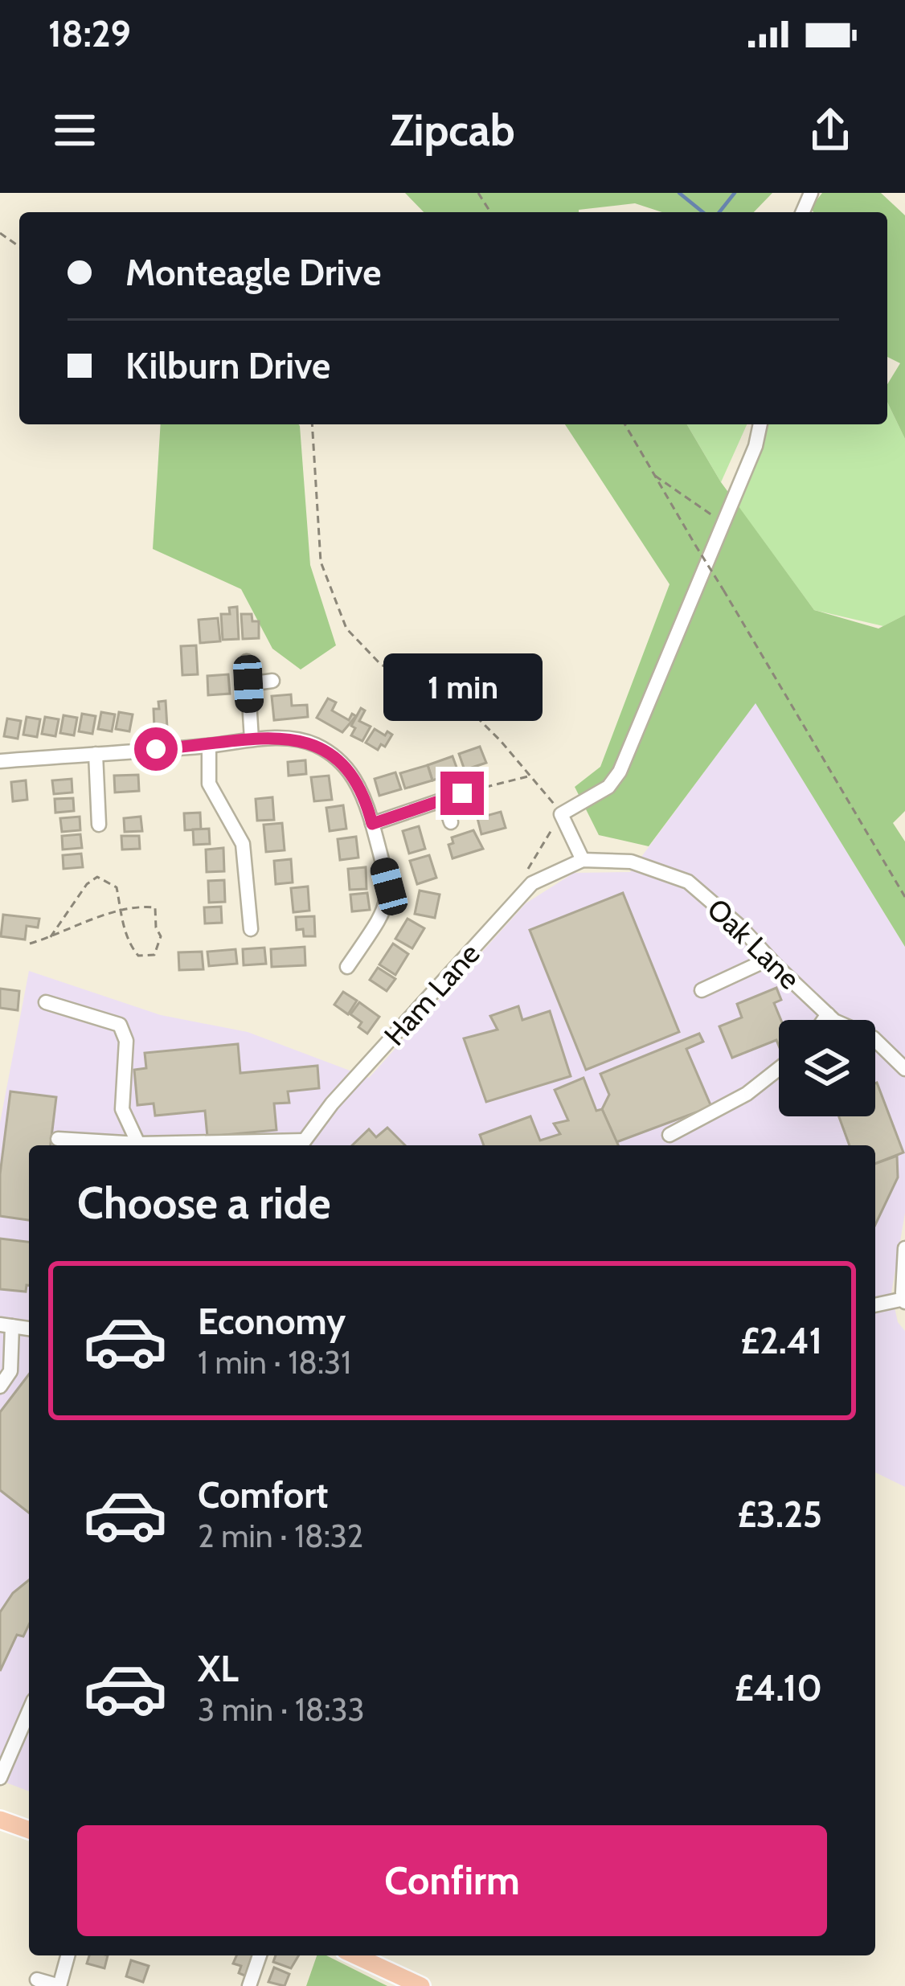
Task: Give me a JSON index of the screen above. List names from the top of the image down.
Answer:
{
  "streets": {
    "street": ["Oak Lane", "Ham Lane"]
  },
  "crossings": [
    ["Oak Lane", "Ham Lane"]
  ],
  "page": {
    "status": "18:29",
    "header": "Zipcab",
    "banner": ["Monteagle Drive", "Kilburn Drive"],
    "bubble": "1 min",
    "heading": "Choose a ride",
    "list": [
      {
        "name": "Economy",
        "note": "1 min · 18:31",
        "value": "£2.41"
      },
      {
        "name": "Comfort",
        "note": "2 min · 18:32",
        "value": "£3.25"
      },
      {
        "name": "XL",
        "note": "3 min · 18:33",
        "value": "£4.10"
      }
    ],
    "buttons": "Confirm"
  }
}
